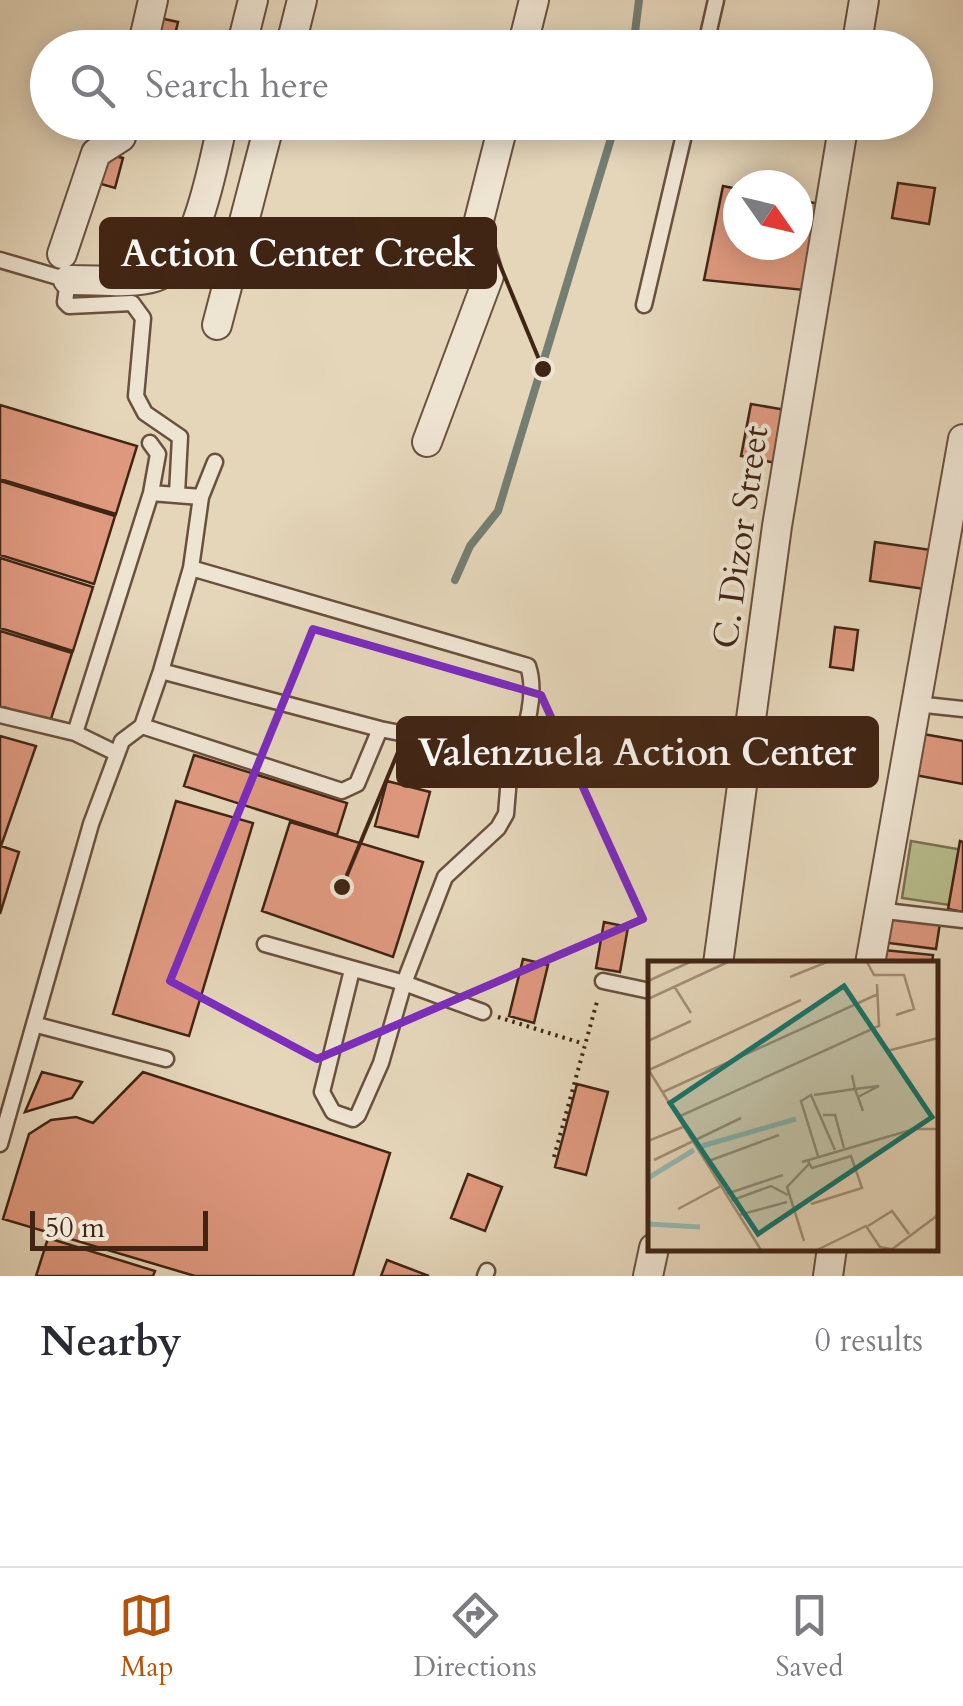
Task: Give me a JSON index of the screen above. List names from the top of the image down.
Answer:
{
  "streets": {
    "street": ["C. Dizor Street"]
  },
  "places": ["Action Center Creek", "Valenzuela Action Center"],
  "scale_bar": "50 m",
  "north": "bottom right",
  "page": {
    "search": "Search here",
    "scale": "50 m",
    "heading": ["Nearby", "0 results"],
    "nav": ["Map", "Directions", "Saved"]
  }
}
